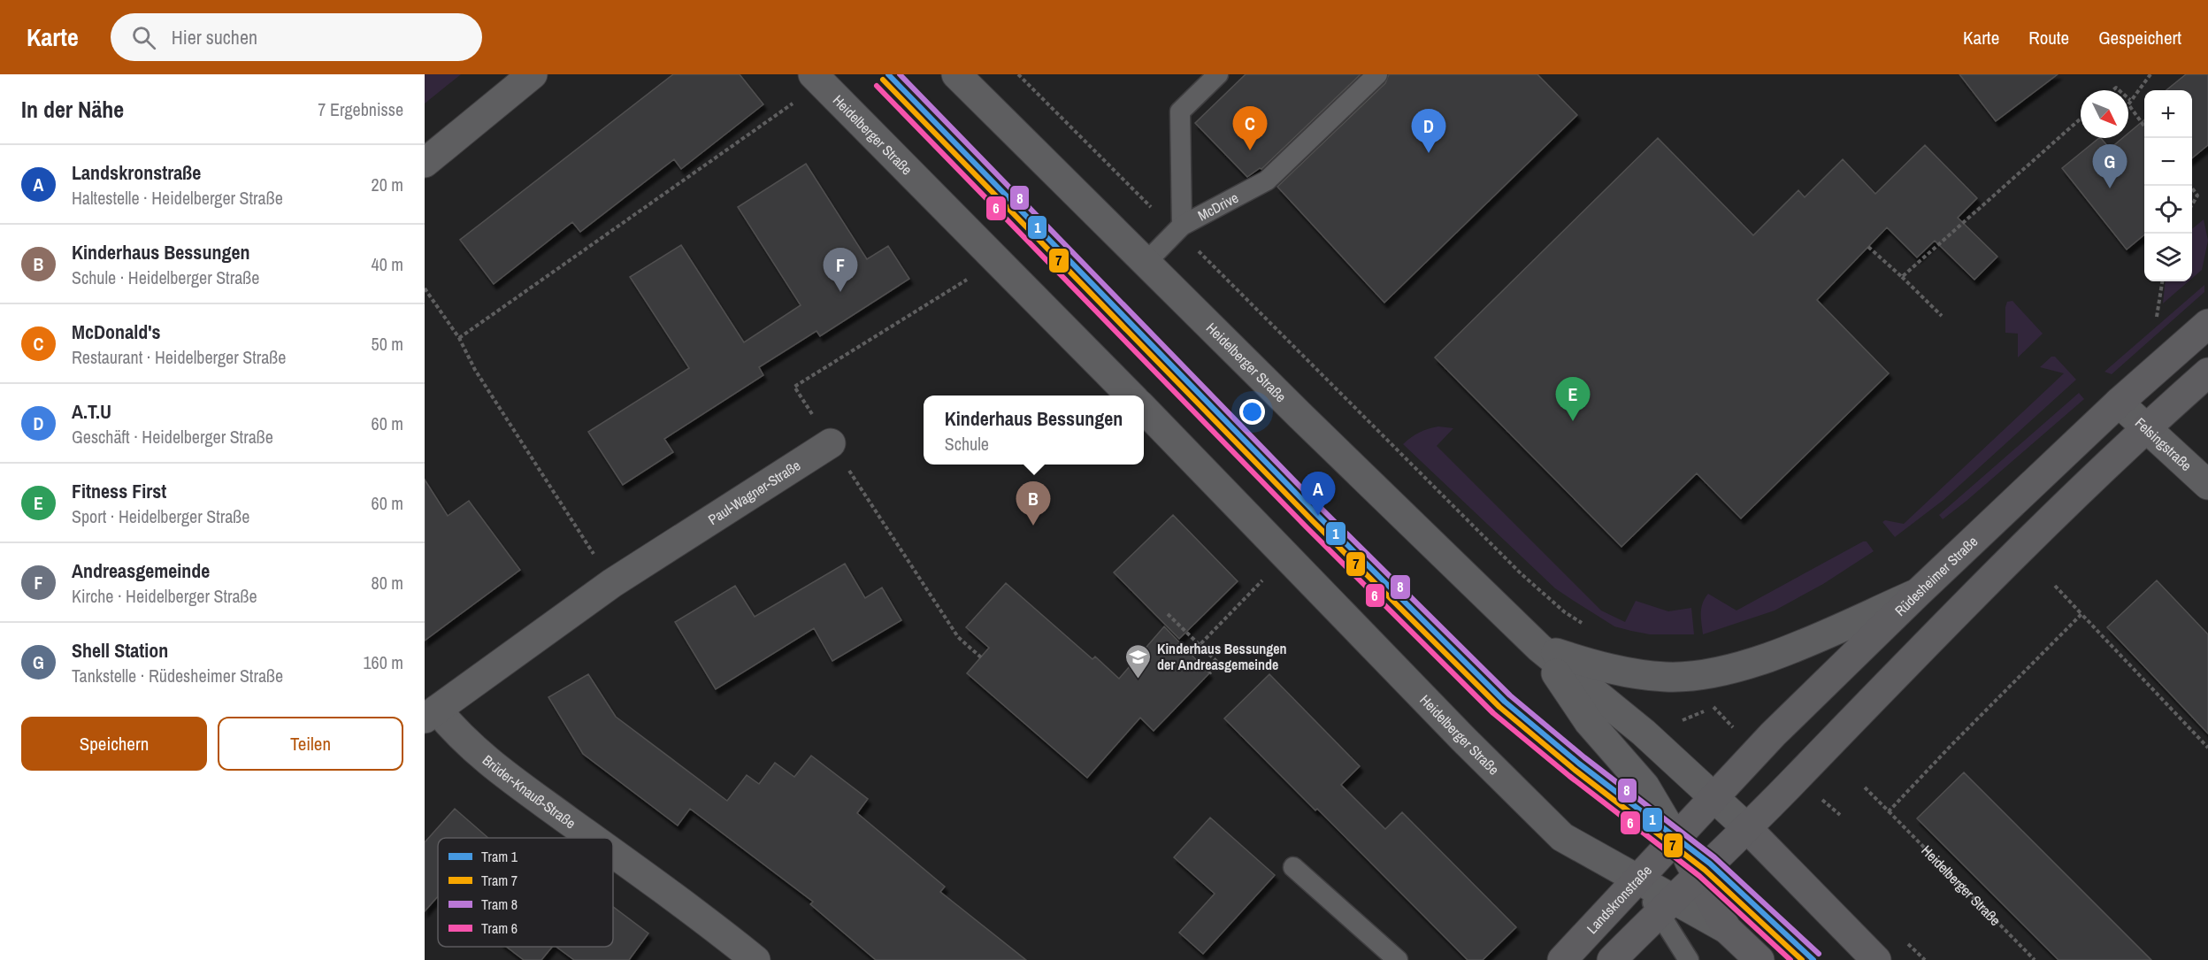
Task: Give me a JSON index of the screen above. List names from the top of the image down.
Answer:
{
  "streets": {
    "main road": ["Heidelberger Straße", "Rüdesheimer Straße", "Landskronstraße"],
    "street": ["Felsingstraße", "Paul-Wagner-Straße", "Brüder-Knauß-Straße"],
    "lane": ["McDrive"]
  },
  "crossings": [
    ["Heidelberger Straße", "Rüdesheimer Straße"],
    ["Heidelberger Straße", "Landskronstraße"],
    ["Felsingstraße", "Rüdesheimer Straße"],
    ["Paul-Wagner-Straße", "Brüder-Knauß-Straße"],
    ["Rüdesheimer Straße", "Landskronstraße"]
  ],
  "places": {
    "school or university": ["Kinderhaus Bessungen der Andreasgemeinde"]
  },
  "lines": [
    "tram line 1",
    "tram line 8",
    "tram line 7",
    "tram line 6"
  ],
  "legend": [
    "Tram 1",
    "Tram 7",
    "Tram 8",
    "Tram 6"
  ],
  "north": "bottom right",
  "page": {
    "header": "Karte",
    "search": "Hier suchen",
    "nav": ["Karte", "Route", "Gespeichert"],
    "heading": ["In der Nähe", "7 Ergebnisse"],
    "map_buttons": ["+", "−"],
    "pins": [
      "C",
      "D",
      "G",
      "F",
      "E",
      "A",
      "B"
    ],
    "list": [
      {
        "mark": "A",
        "name": "Landskronstraße",
        "note": "Haltestelle · Heidelberger Straße",
        "value": "20 m"
      },
      {
        "mark": "B",
        "name": "Kinderhaus Bessungen",
        "note": "Schule · Heidelberger Straße",
        "value": "40 m"
      },
      {
        "mark": "C",
        "name": "McDonald's",
        "note": "Restaurant · Heidelberger Straße",
        "value": "50 m"
      },
      {
        "mark": "D",
        "name": "A.T.U",
        "note": "Geschäft · Heidelberger Straße",
        "value": "60 m"
      },
      {
        "mark": "E",
        "name": "Fitness First",
        "note": "Sport · Heidelberger Straße",
        "value": "60 m"
      },
      {
        "mark": "F",
        "name": "Andreasgemeinde",
        "note": "Kirche · Heidelberger Straße",
        "value": "80 m"
      },
      {
        "mark": "G",
        "name": "Shell Station",
        "note": "Tankstelle · Rüdesheimer Straße",
        "value": "160 m"
      }
    ],
    "popup": ["Kinderhaus Bessungen", "Schule"],
    "buttons": ["Speichern", "Teilen"]
  }
}
